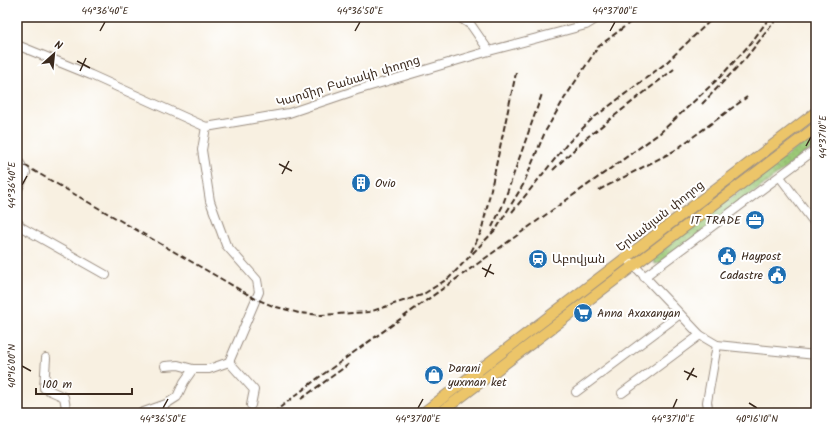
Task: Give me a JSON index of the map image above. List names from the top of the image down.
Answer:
{
  "streets": {
    "main road": ["Երևանյան փողոց"],
    "street": ["Կարմիր Բանակի փողոց"]
  },
  "places": {
    "building": ["Ovio"],
    "office": ["IT TRADE"],
    "public building": ["Haypost", "Cadastre"],
    "station": ["Աբովյան"],
    "supermarket": ["Anna Axaxanyan"],
    "shop": ["Darani yuxman ket"]
  },
  "scale_bar": "100 m",
  "north": "top right",
  "coordinates": [
    "44°36'40\"E",
    "44°36'50\"E",
    "44°37'00\"E",
    "44°37'10\"E",
    "40°16'00\"N",
    "40°16'10\"N"
  ]
}
